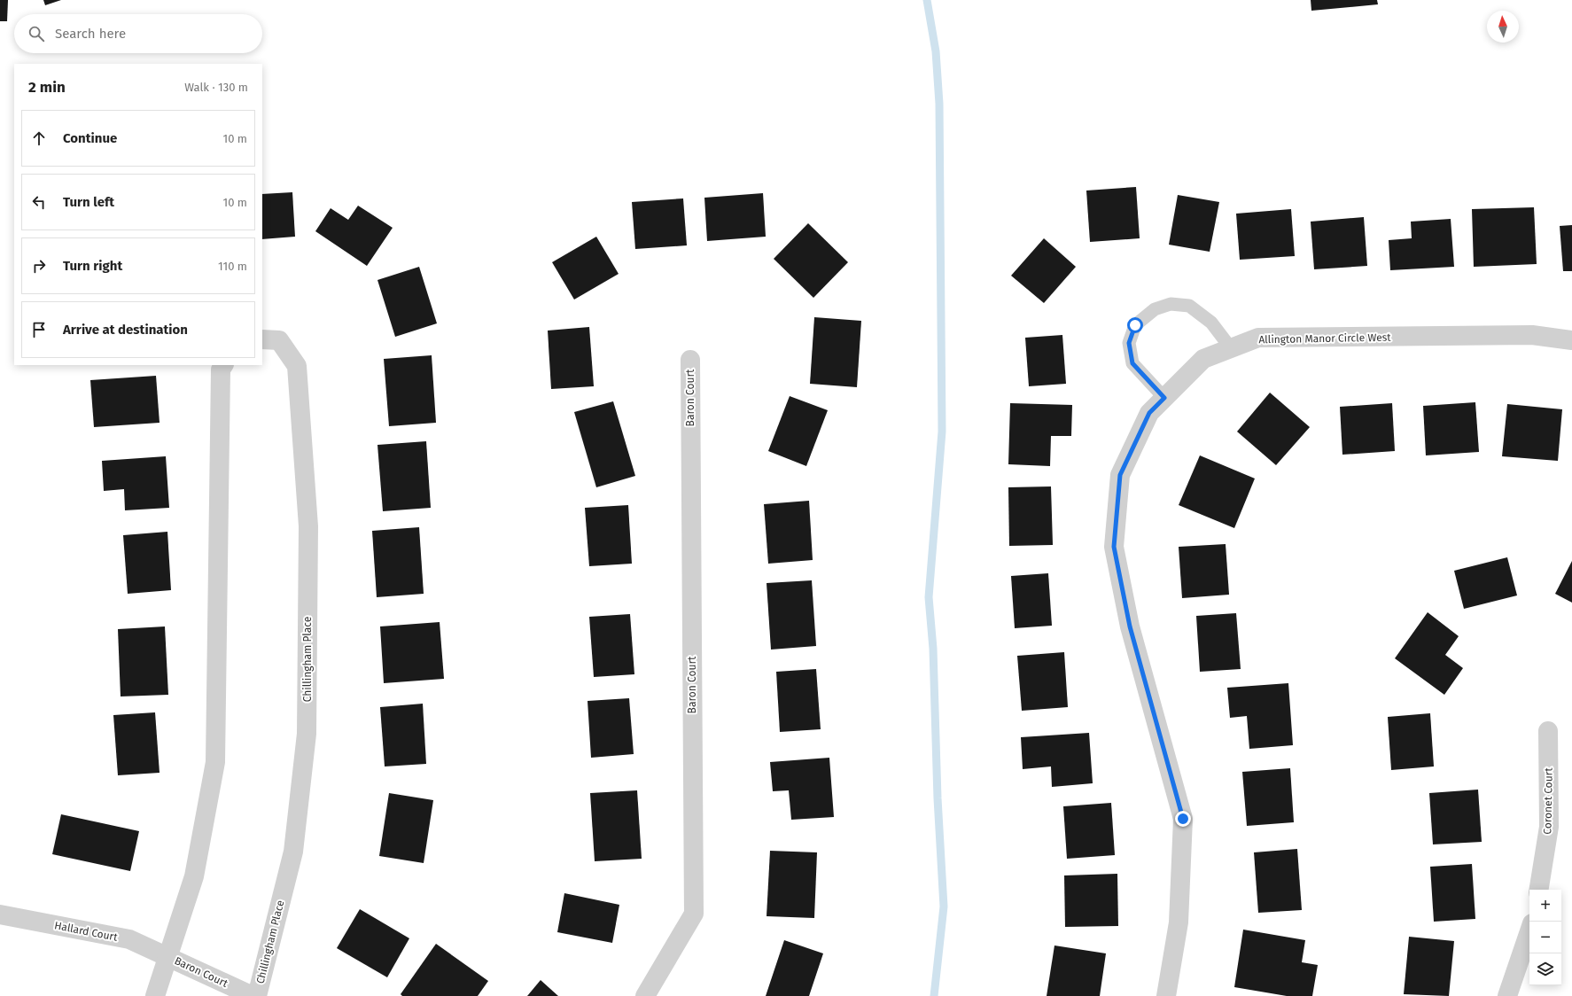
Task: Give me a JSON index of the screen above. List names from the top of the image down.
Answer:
{
  "streets": {
    "street": [
      "Allington Manor Circle West",
      "Baron Court",
      "Chillingham Place",
      "Coronet Court",
      "Hallard Court"
    ]
  },
  "crossings": [
    ["Baron Court", "Hallard Court"]
  ],
  "north": "top",
  "page": {
    "search": "Search here",
    "heading": ["2 min", "Walk · 130 m"],
    "list": [
      ["Continue", "10 m"],
      ["Turn left", "10 m"],
      ["Turn right", "110 m"],
      "Arrive at destination"
    ],
    "map_buttons": ["+", "−"]
  }
}
